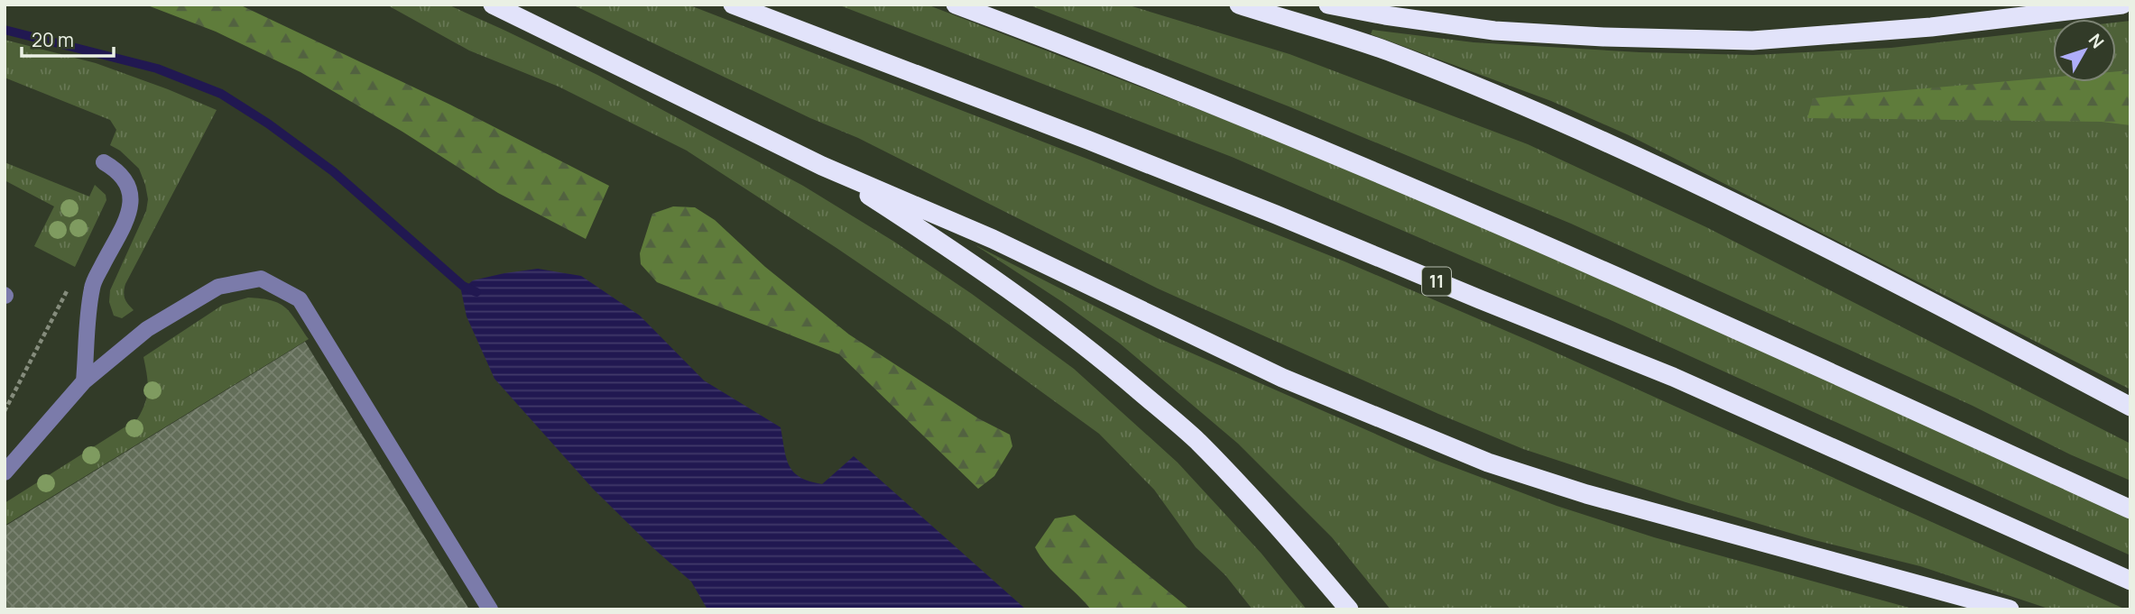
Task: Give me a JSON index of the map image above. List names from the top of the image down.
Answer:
{
  "streets": {
    "highway": ["11"]
  },
  "scale_bar": "20 m",
  "north": "top right"
}
